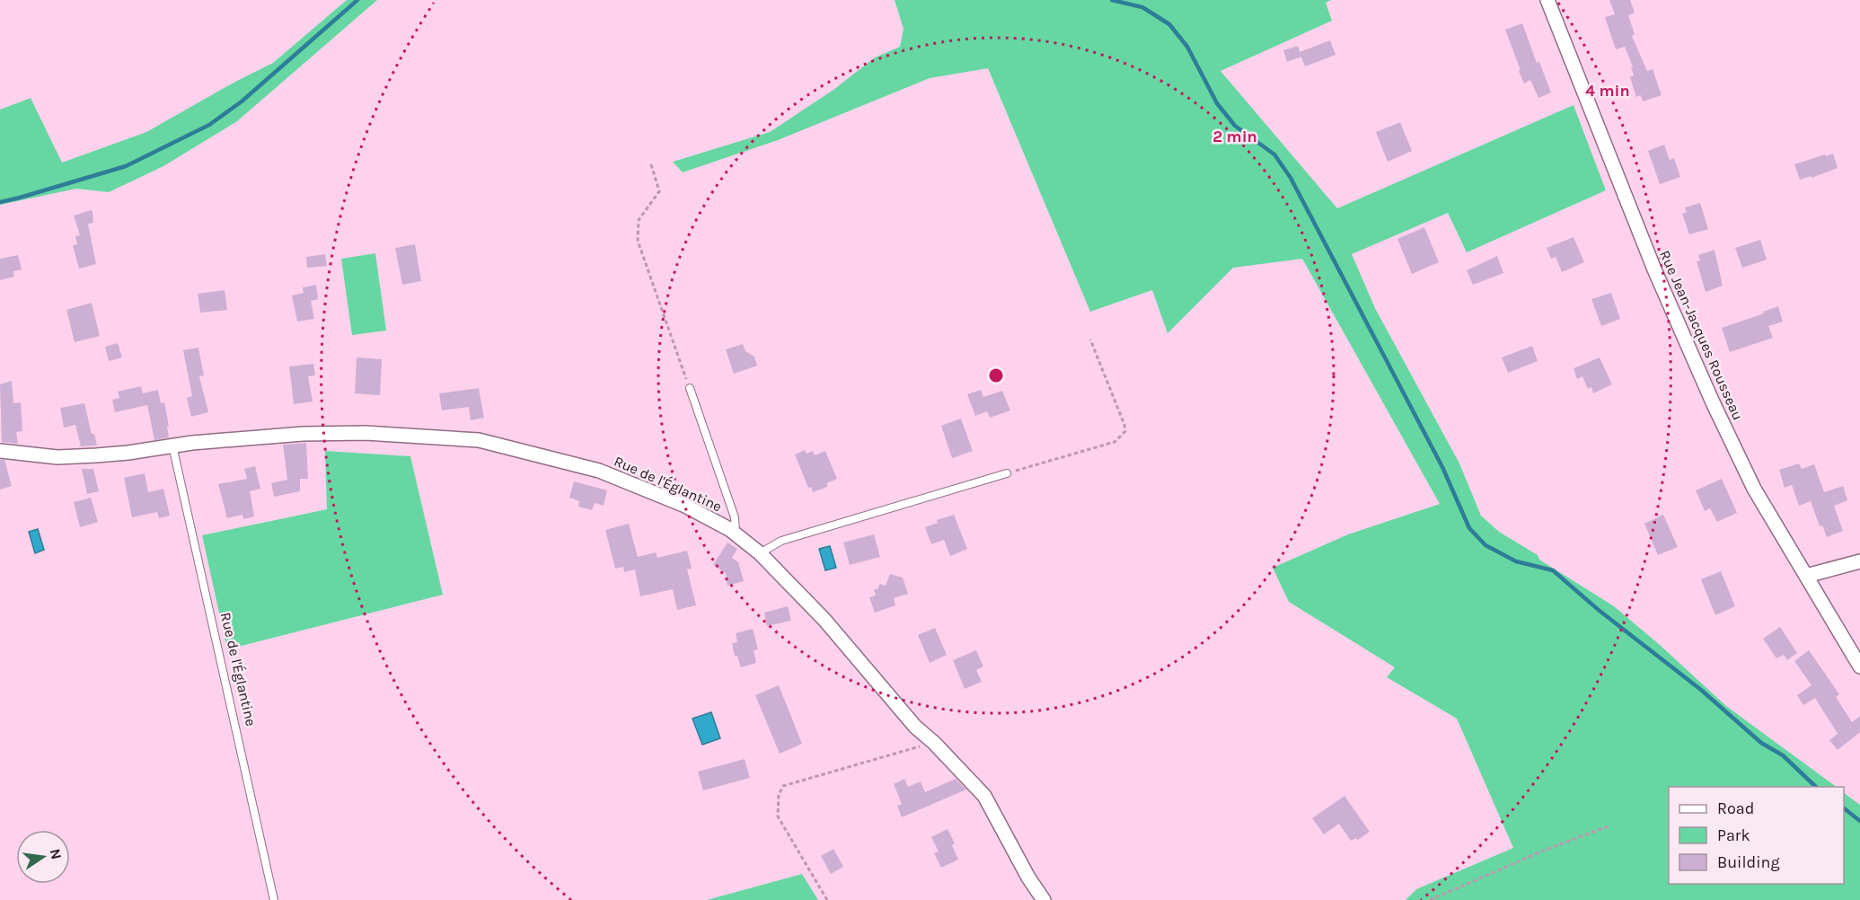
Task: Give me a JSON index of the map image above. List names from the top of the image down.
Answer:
{
  "streets": {
    "street": ["Rue Jean-Jacques Rousseau", "Rue de l'Églantine"]
  },
  "legend": ["Road", "Park", "Building"],
  "north": "right",
  "rings": ["4 min", "2 min"]
}
